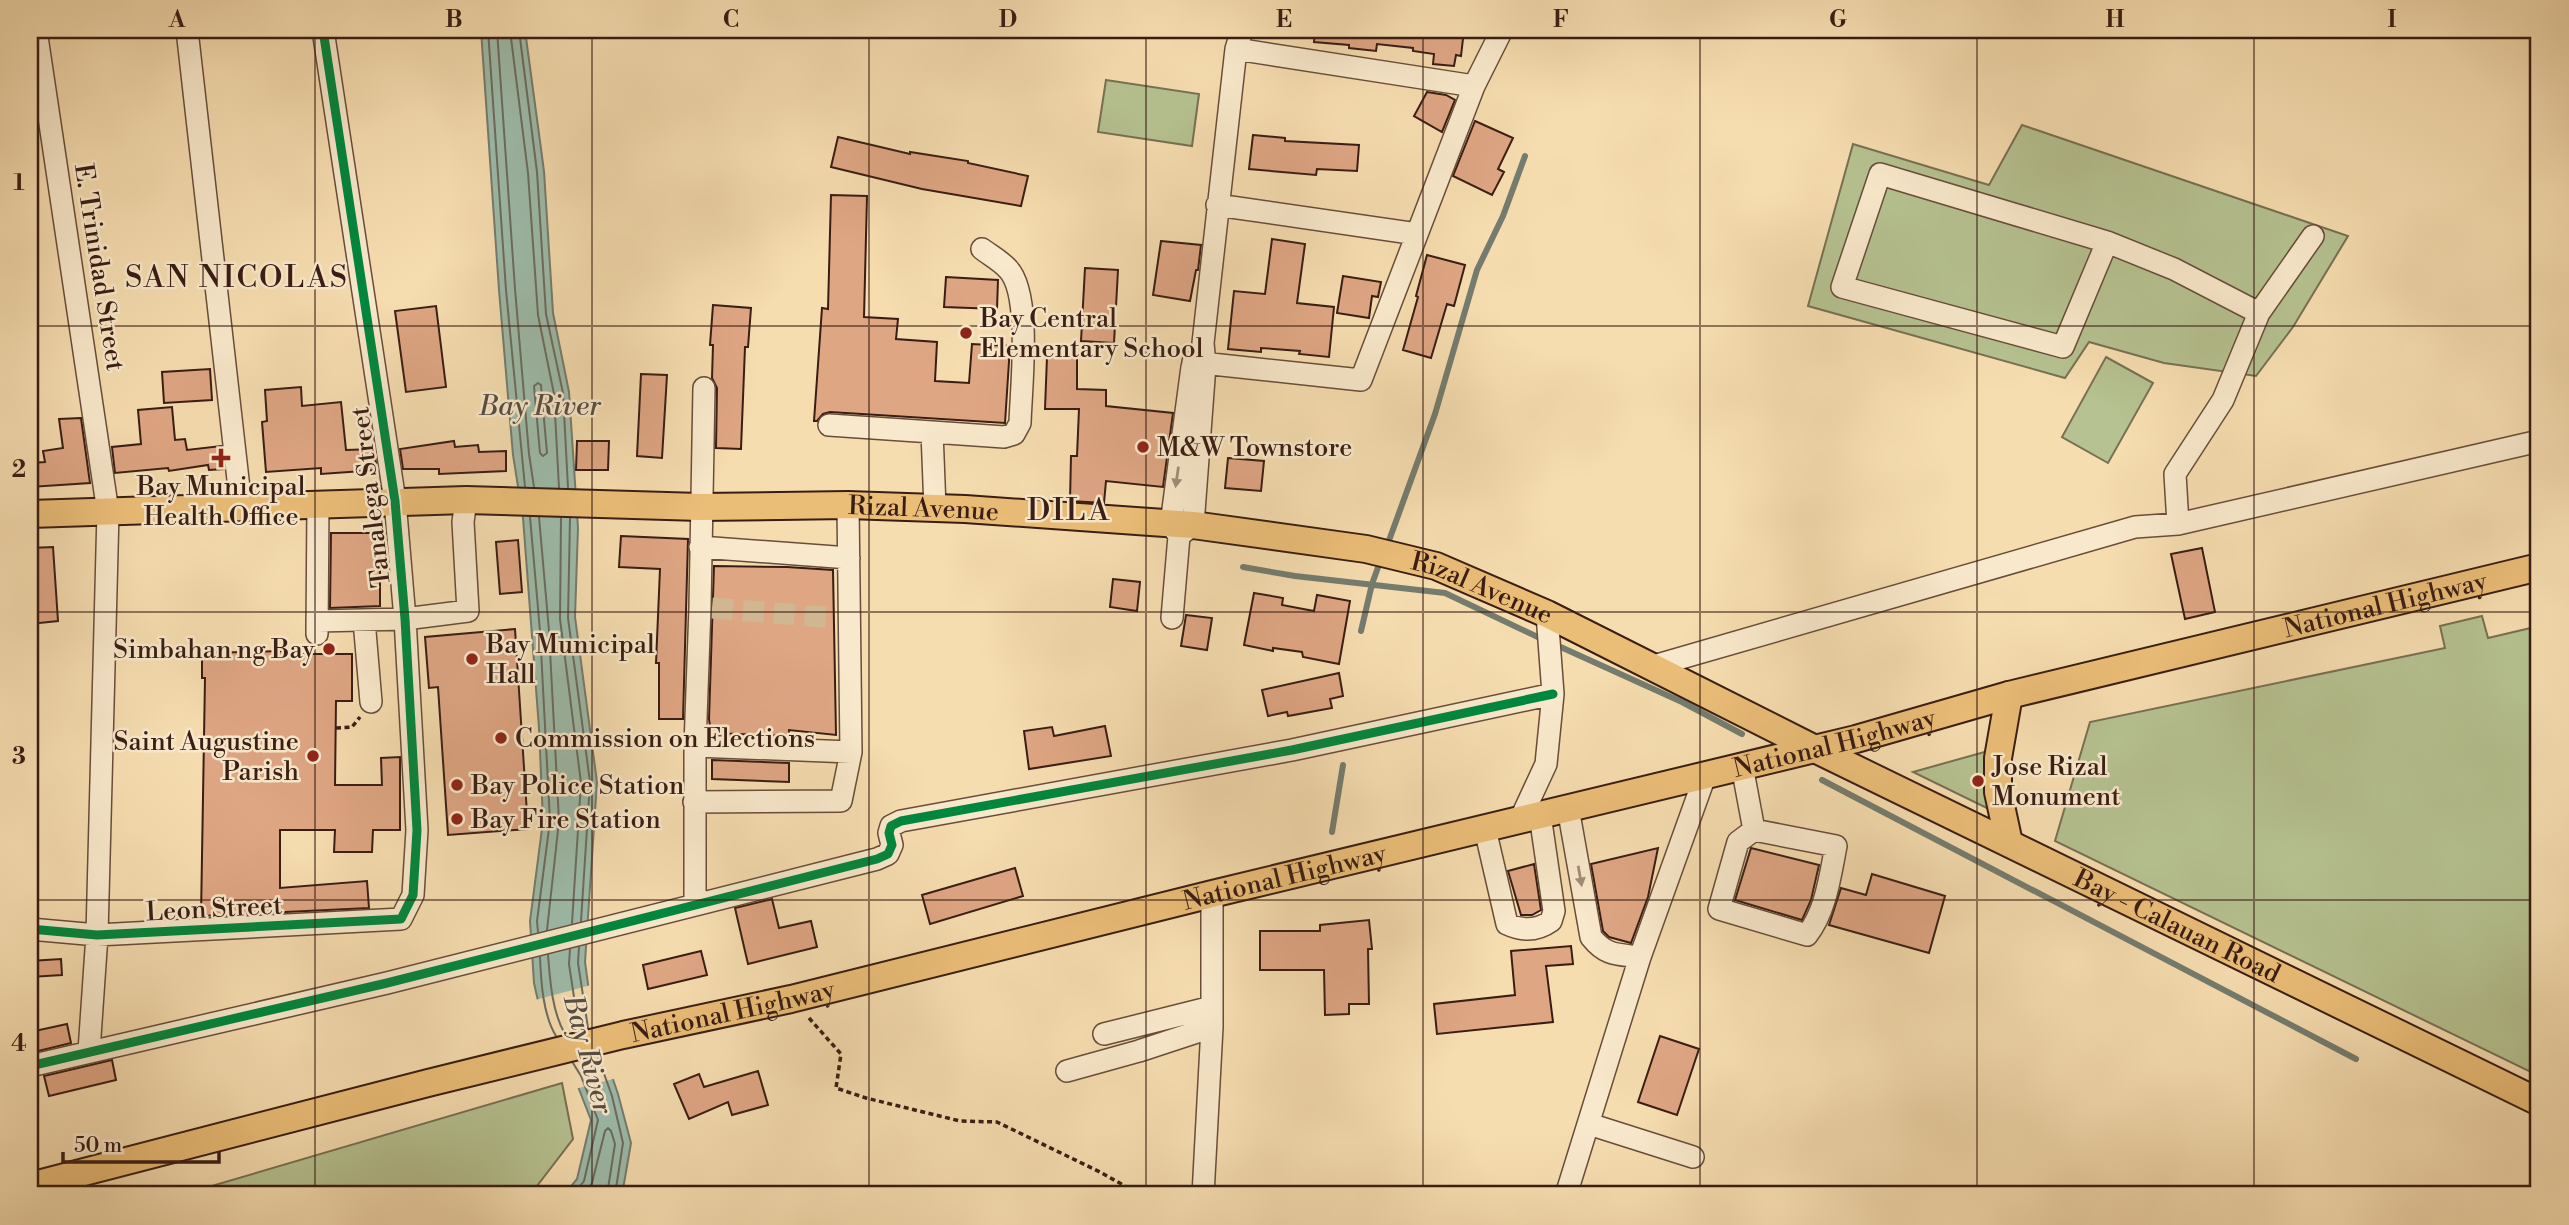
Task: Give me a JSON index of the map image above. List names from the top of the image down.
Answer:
{
  "streets": {
    "main road": ["Rizal Avenue", "National Highway", "Bay - Calauan Road"],
    "street": ["E. Trinidad Street", "Tanalega Street", "Leon Street"]
  },
  "crossings": [
    ["E. Trinidad Street", "Rizal Avenue"],
    ["E. Trinidad Street", "Leon Street"],
    ["Tanalega Street", "Rizal Avenue"],
    ["Tanalega Street", "Leon Street"],
    ["Rizal Avenue", "National Highway"],
    ["Rizal Avenue", "Bay - Calauan Road"],
    ["National Highway", "Bay - Calauan Road"]
  ],
  "districts": ["SAN NICOLAS", "DILA"],
  "water": ["Bay River"],
  "places": {
    "other": [
      "Bay Central Elementary School",
      "M&W Townstore",
      "Simbahan ng Bay",
      "Bay Municipal Hall",
      "Commission on Elections",
      "Saint Augustine Parish",
      "Jose Rizal Monument",
      "Bay Police Station",
      "Bay Fire Station"
    ],
    "health": ["Bay Municipal Health Office"]
  },
  "scale_bar": "50 m",
  "grid": {
    "columns": [
      "A",
      "B",
      "C",
      "D",
      "E",
      "F",
      "G",
      "H",
      "I"
    ],
    "rows": [
      "1",
      "2",
      "3",
      "4"
    ]
  }
}
